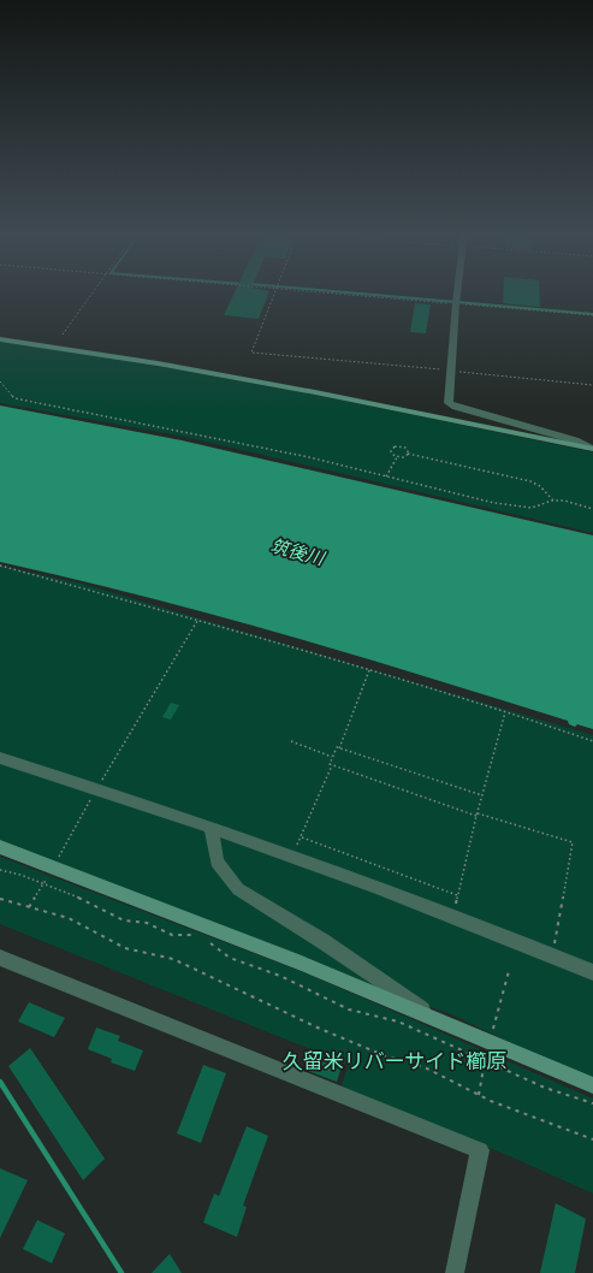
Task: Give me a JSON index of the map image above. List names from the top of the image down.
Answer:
{
  "water": ["筑後川"],
  "parks": ["久留米リバーサイド櫛原"]
}
